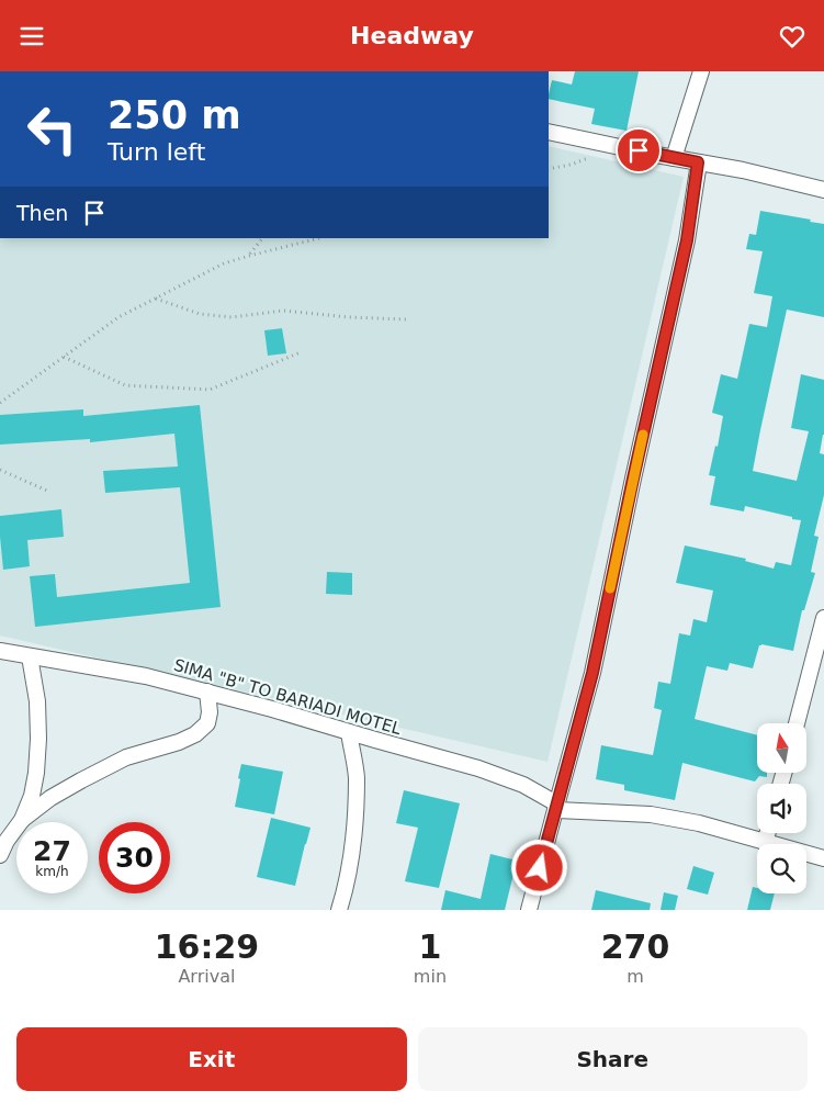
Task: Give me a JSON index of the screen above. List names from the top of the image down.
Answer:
{
  "streets": {
    "street": ["SIMA \"B\" TO BARIADI MOTEL"]
  },
  "north": "top",
  "page": {
    "header": "Headway",
    "turn": ["250 m", "Turn left"],
    "then": "Then",
    "speed": "27 km/h",
    "limit": "30",
    "eta": [
      "16:29",
      "Arrival",
      "1",
      "min",
      "270",
      "m"
    ],
    "buttons": ["Exit", "Share"]
  }
}
